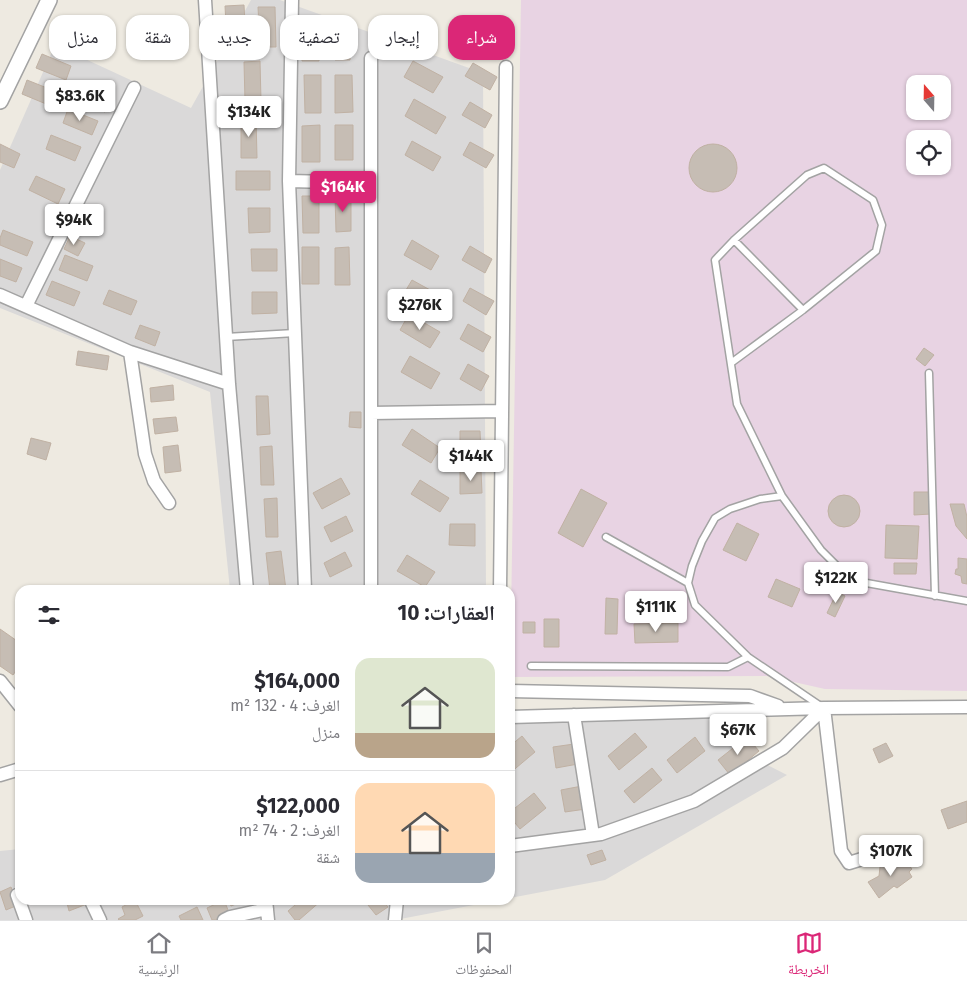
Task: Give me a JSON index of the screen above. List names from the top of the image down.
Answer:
{
  "north": "top",
  "page": {
    "chip": [
      "شراء",
      "إيجار",
      "تصفية",
      "جديد",
      "شقة",
      "منزل"
    ],
    "price": [
      "$83.6K",
      "$134K",
      "$164K",
      "$94K",
      "$276K",
      "$144K",
      "$122K",
      "$111K",
      "$67K",
      "$107K"
    ],
    "heading": "العقارات: 10",
    "list": [
      {
        "name": "$164,000",
        "note": "الغرف: 4 · 132 m² · منزل"
      },
      {
        "name": "$122,000",
        "note": "الغرف: 2 · 74 m² · شقة"
      }
    ],
    "tabs": ["الخريطة", "المحفوظات", "الرئيسية"]
  }
}
